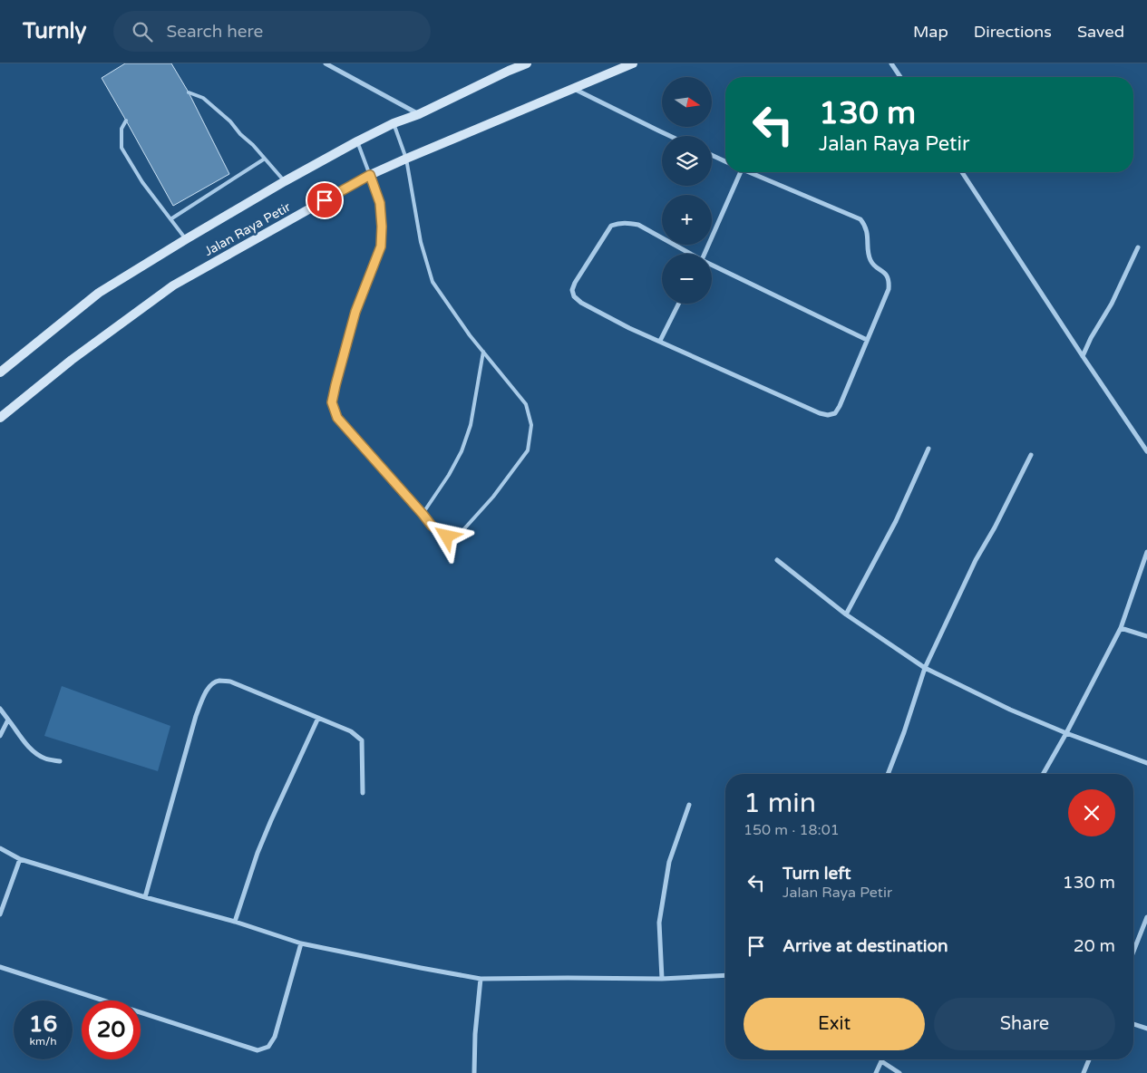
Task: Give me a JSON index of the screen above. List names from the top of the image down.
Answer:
{
  "streets": {
    "main road": ["Jalan Raya Petir"]
  },
  "north": "right",
  "page": {
    "header": "Turnly",
    "search": "Search here",
    "nav": ["Map", "Directions", "Saved"],
    "map_buttons": ["+", "−"],
    "turn": ["130 m", "Jalan Raya Petir"],
    "heading": ["1 min", "150 m · 18:01"],
    "list": [
      {
        "name": "Turn left",
        "note": "Jalan Raya Petir",
        "value": "130 m"
      },
      {
        "name": "Arrive at destination",
        "value": "20 m"
      }
    ],
    "buttons": ["Exit", "Share"],
    "speed": "16 km/h",
    "limit": "20"
  }
}
